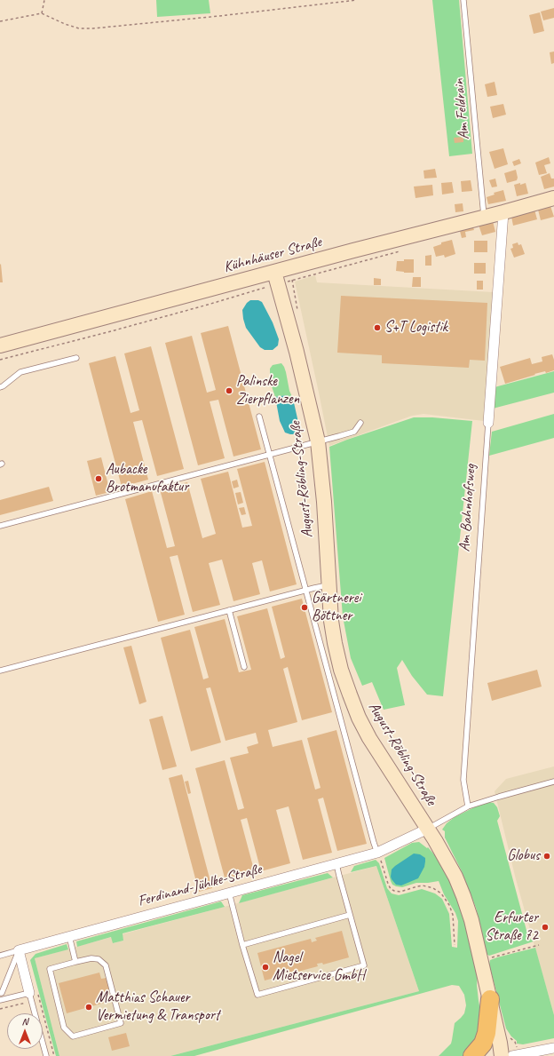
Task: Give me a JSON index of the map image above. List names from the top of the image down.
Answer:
{
  "streets": {
    "street": [
      "Kühnhäuser Straße",
      "August-Röbling-Straße",
      "Am Bahnhofsweg",
      "Ferdinand-Jühlke-Straße"
    ],
    "lane": ["Am Feldrain"]
  },
  "crossings": [
    ["Am Feldrain", "Kühnhäuser Straße"],
    ["Kühnhäuser Straße", "August-Röbling-Straße"],
    ["Kühnhäuser Straße", "Am Bahnhofsweg"],
    ["August-Röbling-Straße", "Ferdinand-Jühlke-Straße"]
  ],
  "places": [
    "S+T Logistik",
    "Palinske Zierpflanzen",
    "Aubacke Brotmanufaktur",
    "Gärtnerei Böttner",
    "Globus",
    "Erfurter Straße 72",
    "Nagel Mietservice GmbH",
    "Matthias Schauer Vermietung & Transport"
  ],
  "north": "top"
}
